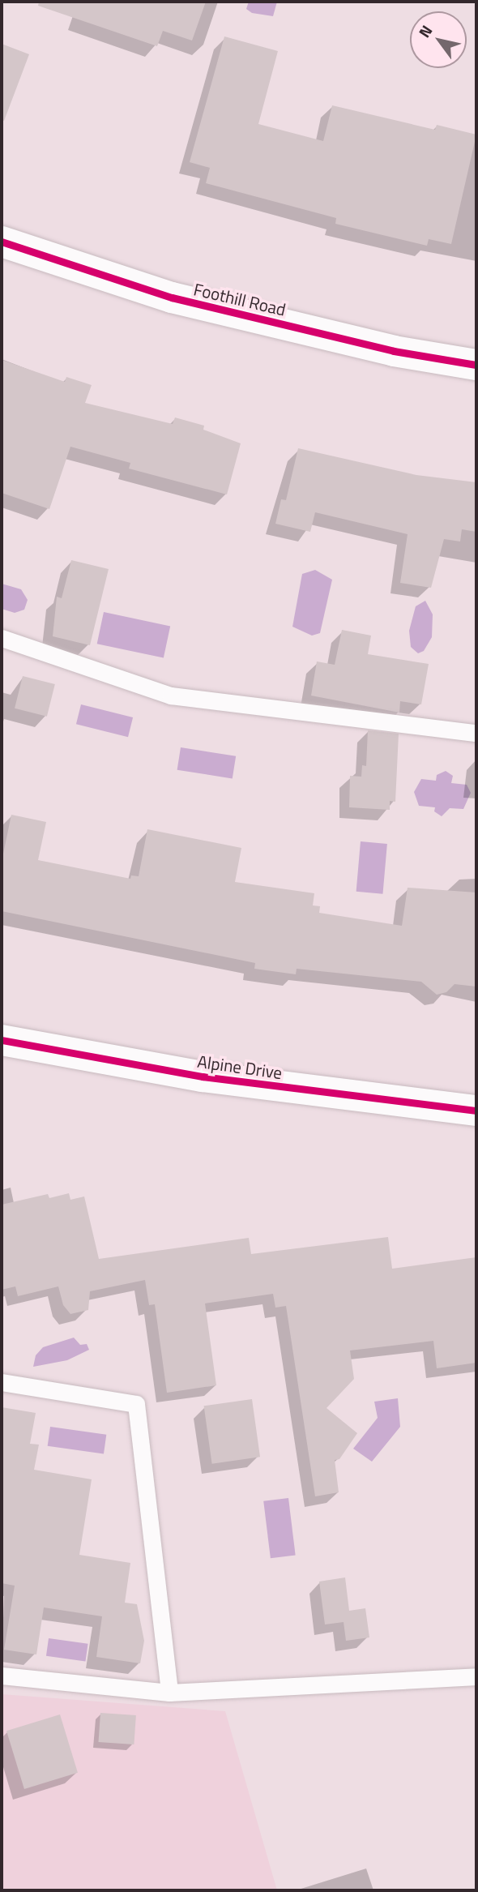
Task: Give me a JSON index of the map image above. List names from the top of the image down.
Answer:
{
  "streets": {
    "street": ["Foothill Road", "Alpine Drive"]
  },
  "north": "top left"
}
